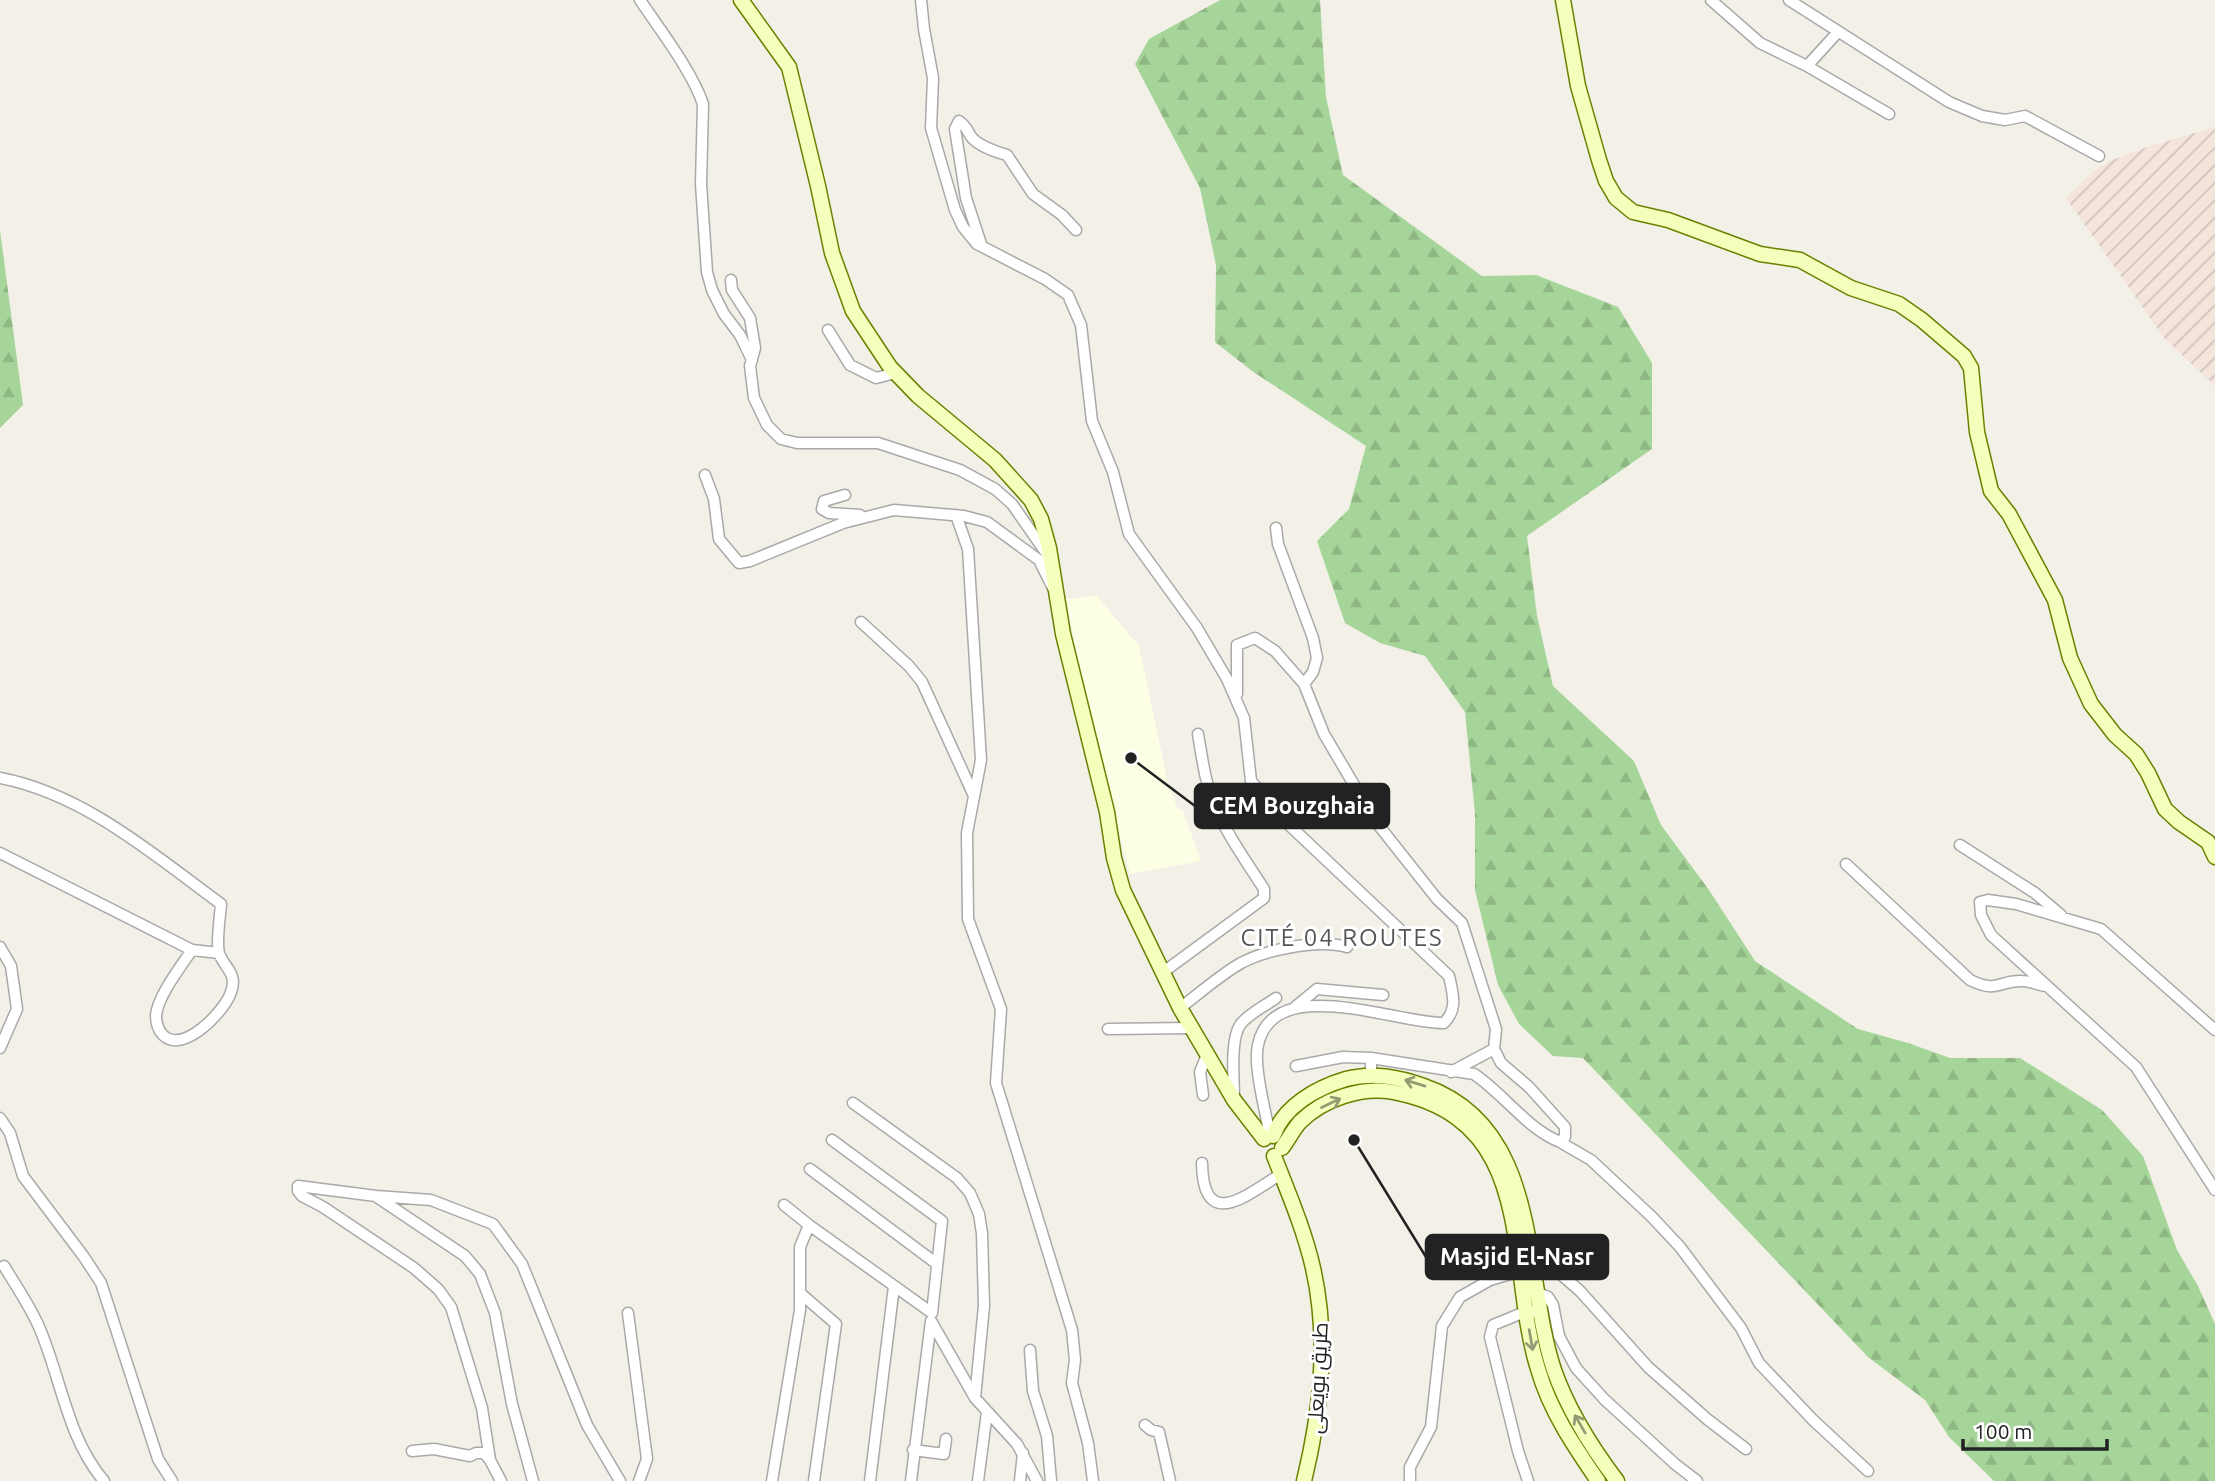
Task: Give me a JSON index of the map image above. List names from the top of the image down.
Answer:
{
  "streets": {
    "main road": ["طريق بويعلى"]
  },
  "districts": ["CITÉ 04 ROUTES"],
  "places": ["CEM Bouzghaia", "Masjid El-Nasr"],
  "scale_bar": "100 m"
}
